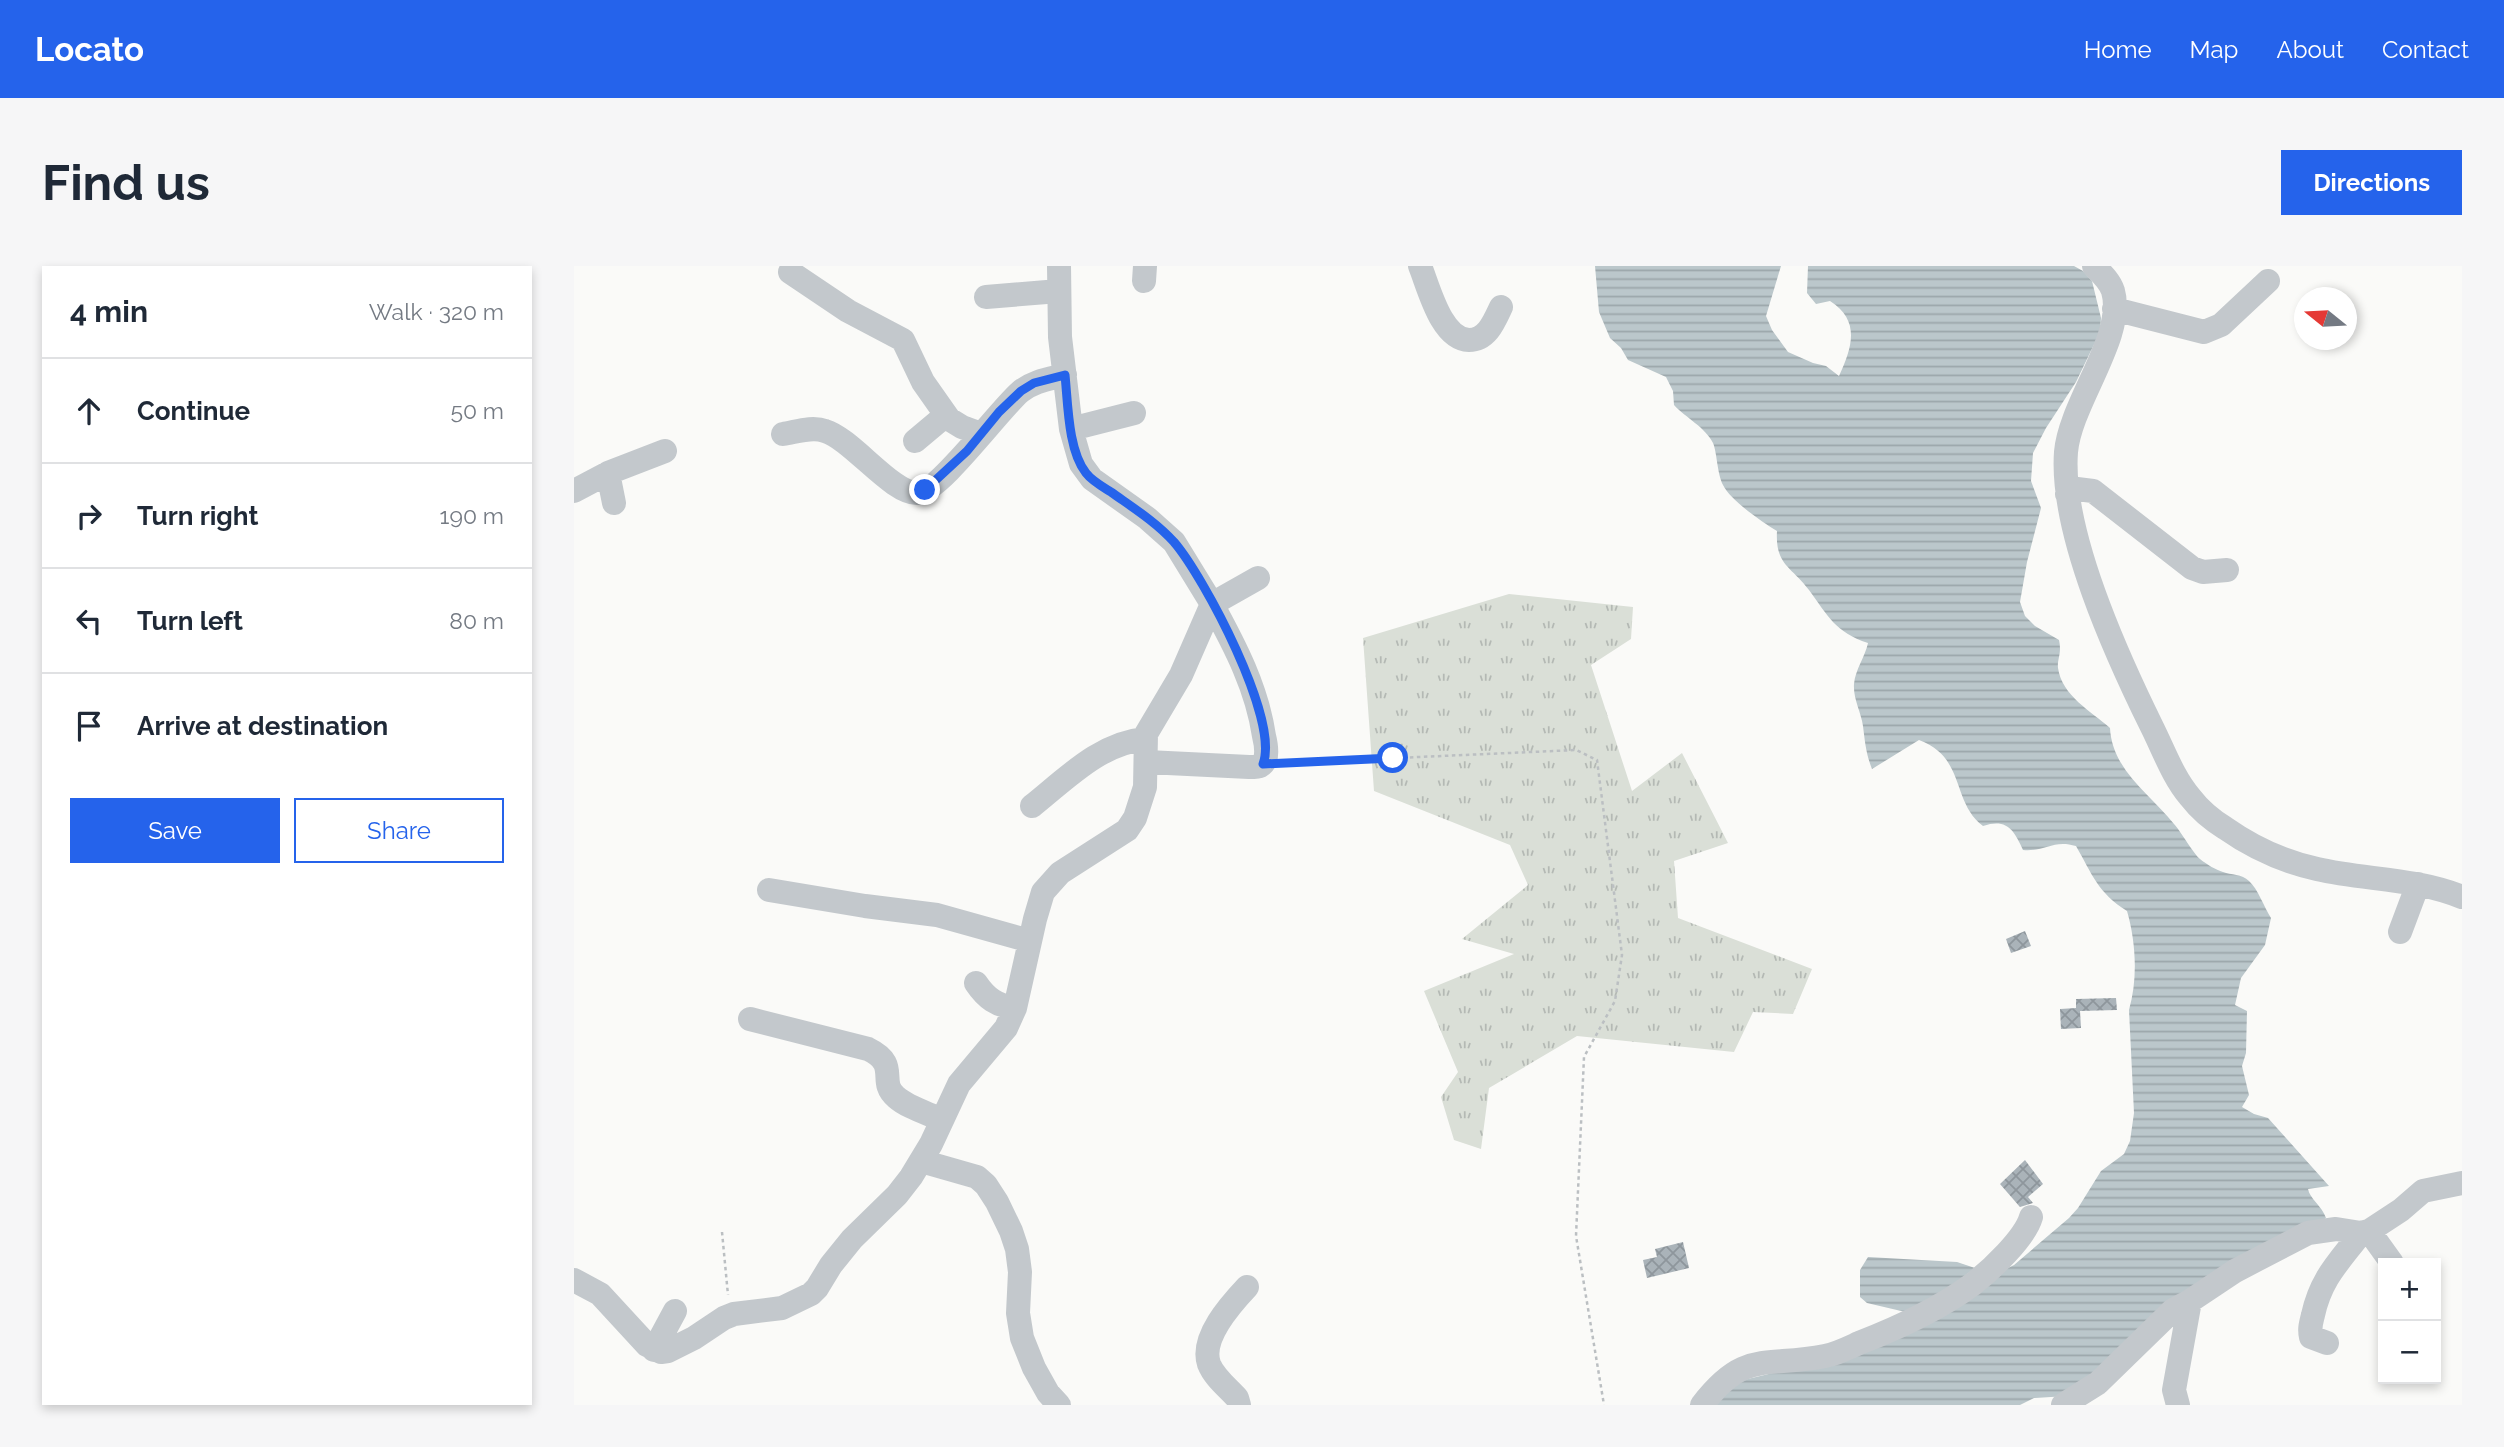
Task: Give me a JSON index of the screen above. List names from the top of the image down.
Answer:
{
  "north": "left",
  "page": {
    "header": "Locato",
    "nav": [
      "Home",
      "Map",
      "About",
      "Contact"
    ],
    "buttons": [
      "Directions",
      ["Save", "Share"]
    ],
    "title": "Find us",
    "heading": ["4 min", "Walk · 320 m"],
    "list": [
      ["Continue", "50 m"],
      ["Turn right", "190 m"],
      ["Turn left", "80 m"],
      "Arrive at destination"
    ],
    "map_buttons": ["+", "−"]
  }
}
